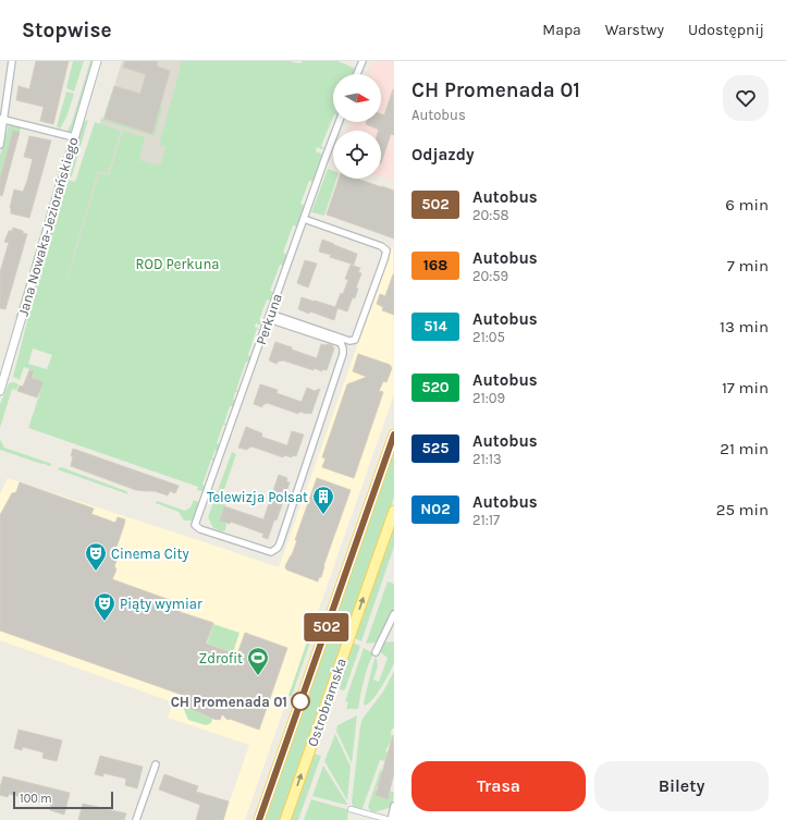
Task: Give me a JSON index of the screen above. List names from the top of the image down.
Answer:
{
  "streets": {
    "main road": ["Ostrobramska"],
    "street": ["Jana Nowaka-Jeziorańskiego", "Perkuna"]
  },
  "parks": ["ROD Perkuna"],
  "places": {
    "building": ["Telewizja Polsat"],
    "theatre": ["Cinema City", "Piąty wymiar"],
    "sports": ["Zdrofit"],
    "other": ["CH Promenada 01"]
  },
  "lines": ["bus line 502"],
  "scale_bar": "100 m",
  "north": "right",
  "page": {
    "header": "Stopwise",
    "nav": ["Mapa", "Warstwy", "Udostępnij"],
    "on_map": "502",
    "heading": [
      ["CH Promenada 01", "Autobus"],
      "Odjazdy"
    ],
    "list": [
      {
        "mark": "502",
        "name": "Autobus",
        "note": "20:58",
        "value": "6 min"
      },
      {
        "mark": "168",
        "name": "Autobus",
        "note": "20:59",
        "value": "7 min"
      },
      {
        "mark": "514",
        "name": "Autobus",
        "note": "21:05",
        "value": "13 min"
      },
      {
        "mark": "520",
        "name": "Autobus",
        "note": "21:09",
        "value": "17 min"
      },
      {
        "mark": "525",
        "name": "Autobus",
        "note": "21:13",
        "value": "21 min"
      },
      {
        "mark": "N02",
        "name": "Autobus",
        "note": "21:17",
        "value": "25 min"
      }
    ],
    "buttons": ["Trasa", "Bilety"],
    "scale": "100 m"
  }
}
